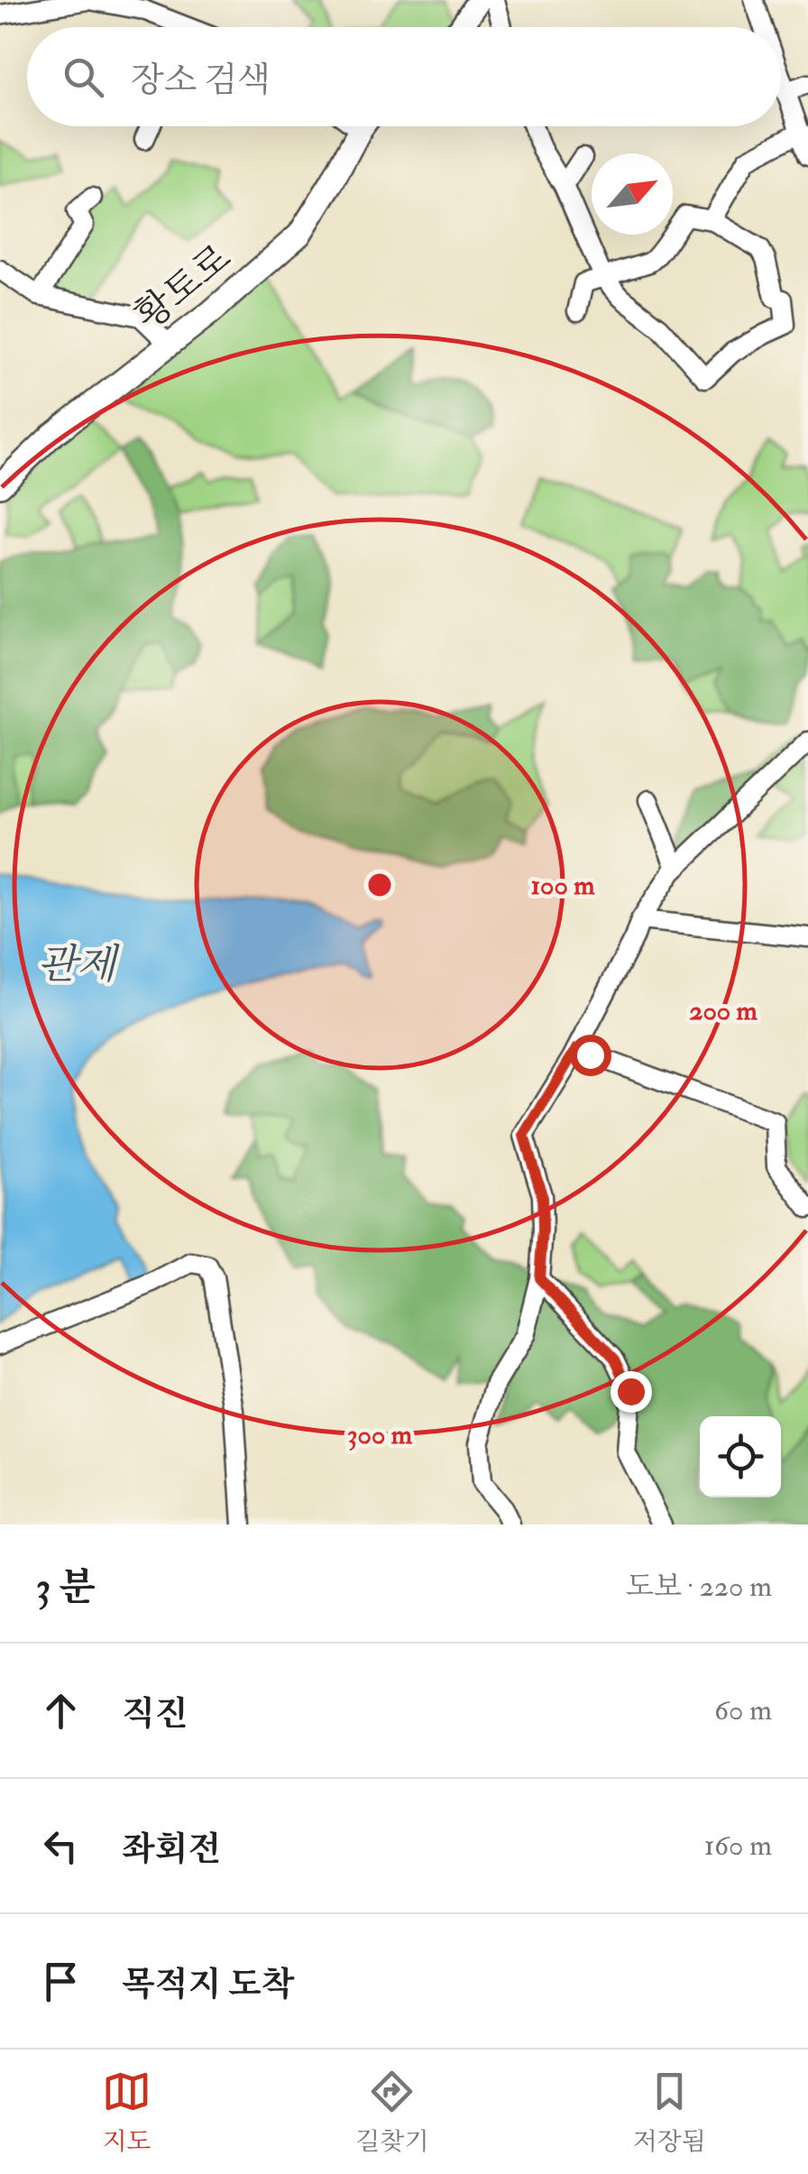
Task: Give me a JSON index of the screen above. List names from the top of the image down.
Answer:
{
  "streets": {
    "main road": ["황토로"]
  },
  "water": ["관제"],
  "north": "top right",
  "page": {
    "search": "장소 검색",
    "heading": ["3 분", "도보 · 220 m"],
    "list": [
      ["직진", "60 m"],
      ["좌회전", "160 m"],
      "목적지 도착"
    ],
    "nav": ["지도", "길찾기", "저장됨"]
  },
  "rings": ["100 m", "200 m", "300 m"]
}
